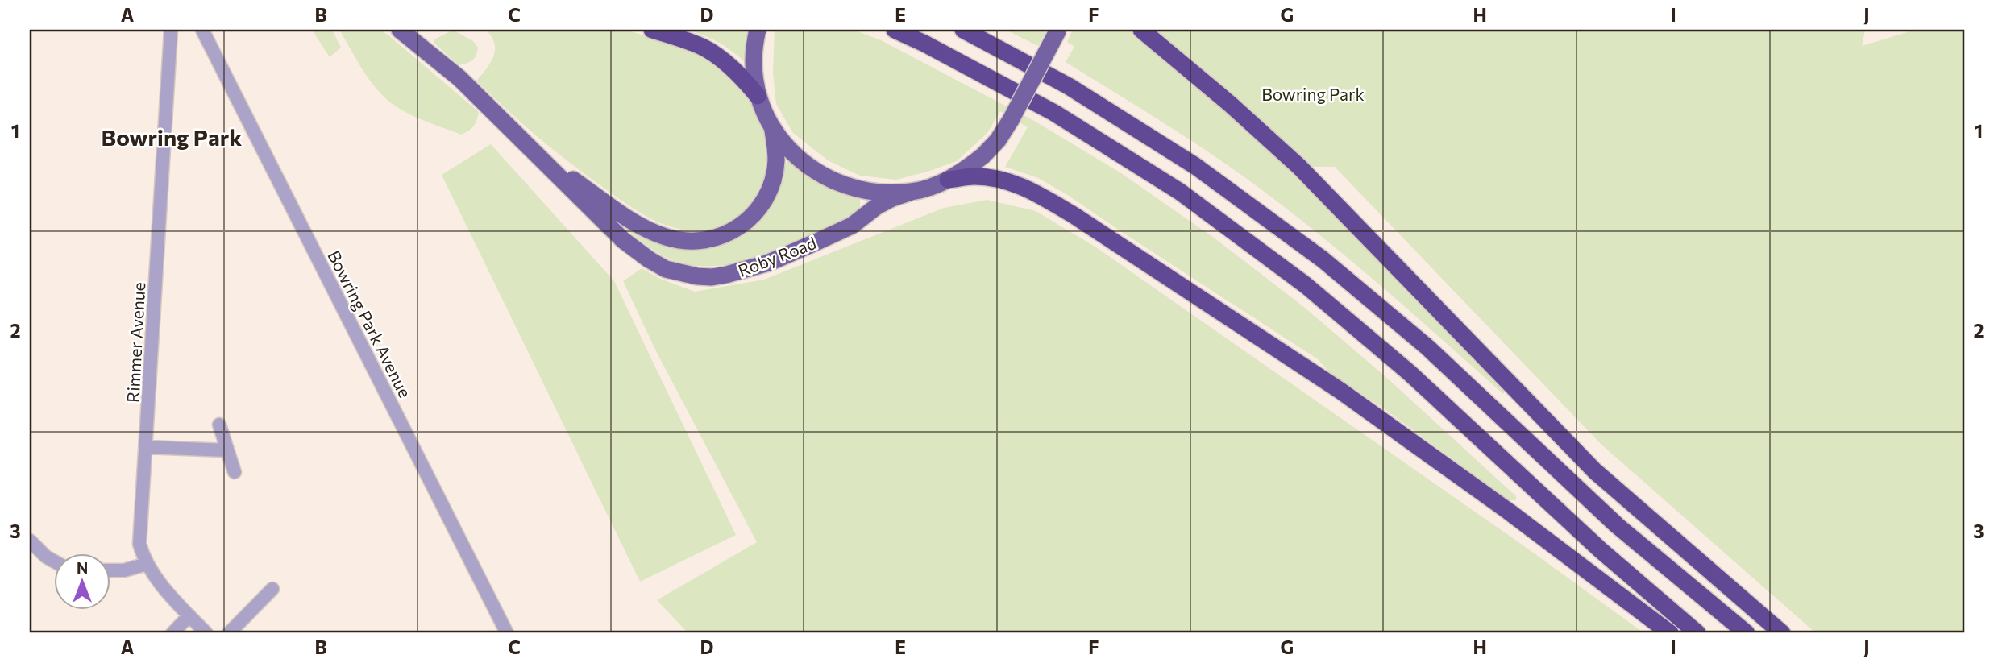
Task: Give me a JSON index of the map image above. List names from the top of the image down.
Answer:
{
  "streets": {
    "main road": ["Roby Road"],
    "street": ["Bowring Park Avenue", "Rimmer Avenue"]
  },
  "districts": ["Bowring Park"],
  "parks": ["Bowring Park"],
  "north": "top",
  "grid": {
    "columns": [
      "A",
      "B",
      "C",
      "D",
      "E",
      "F",
      "G",
      "H",
      "I",
      "J"
    ],
    "rows": ["1", "2", "3"]
  }
}
